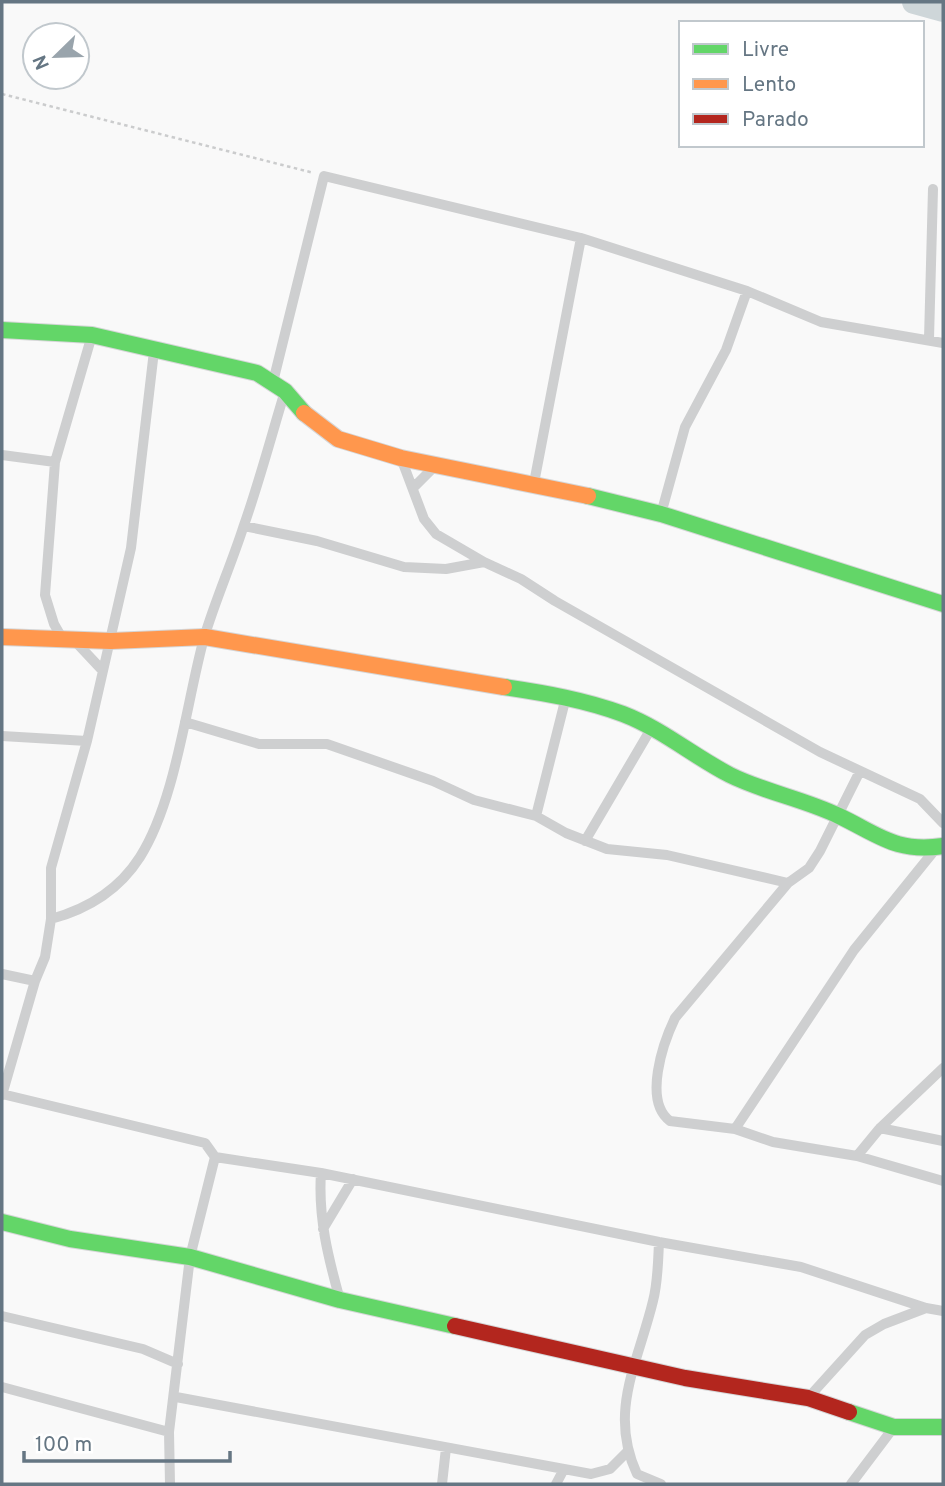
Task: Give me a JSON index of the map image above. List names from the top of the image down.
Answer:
{
  "legend": ["Livre", "Lento", "Parado"],
  "scale_bar": "100 m",
  "north": "bottom left"
}
